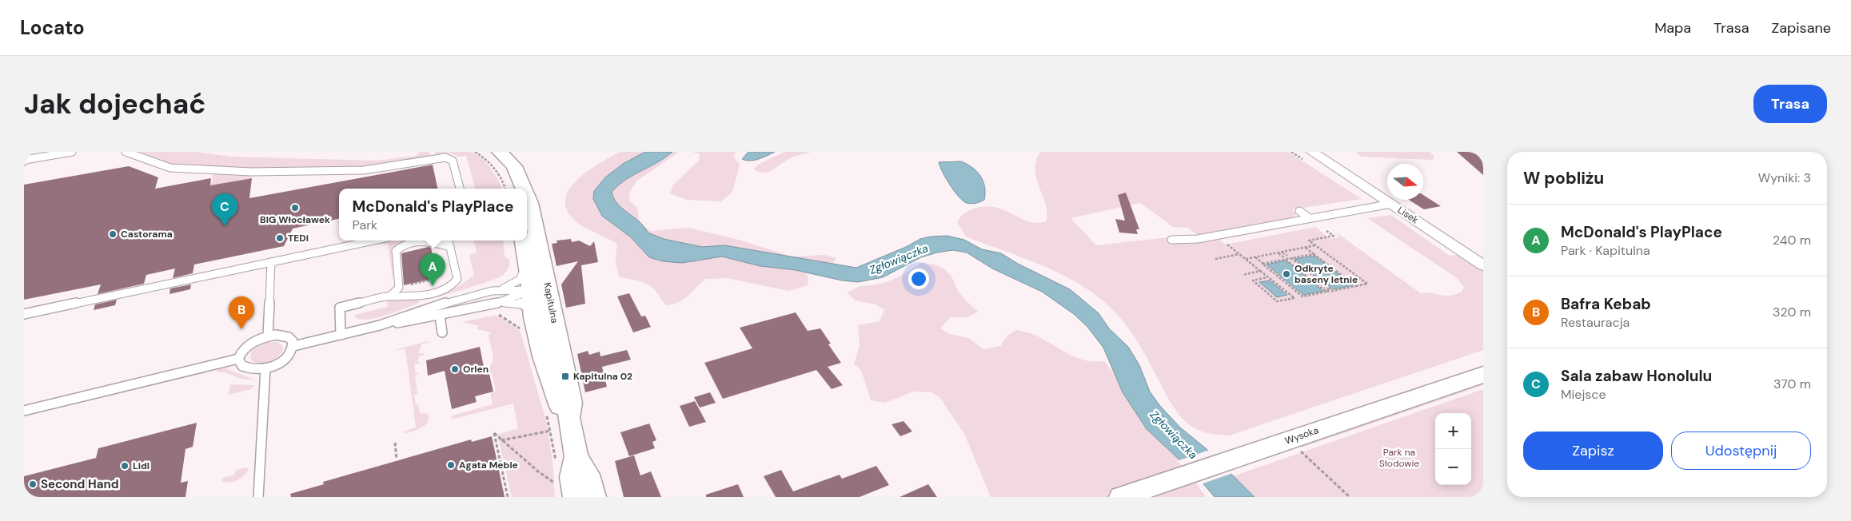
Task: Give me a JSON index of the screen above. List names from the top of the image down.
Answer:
{
  "streets": {
    "street": ["Lisek", "Kapitulna", "Wysoka"]
  },
  "water": ["Zgłowiączka"],
  "parks": ["Park na Słodowie"],
  "places": {
    "other": [
      "BIG Włocławek",
      "Castorama",
      "TEDi",
      "Odkryte baseny letnie",
      "Orlen",
      "Agata Meble",
      "Lidl",
      "Second Hand"
    ],
    "transit": ["Kapitulna 02"]
  },
  "north": "right",
  "page": {
    "header": "Locato",
    "nav": ["Mapa", "Trasa", "Zapisane"],
    "buttons": [
      "Trasa",
      ["Zapisz", "Udostępnij"]
    ],
    "title": "Jak dojechać",
    "heading": ["W pobliżu", "Wyniki: 3"],
    "popup": ["McDonald's PlayPlace", "Park"],
    "pins": ["C", "A", "B"],
    "list": [
      {
        "mark": "A",
        "name": "McDonald's PlayPlace",
        "note": "Park · Kapitulna",
        "value": "240 m"
      },
      {
        "mark": "B",
        "name": "Bafra Kebab",
        "note": "Restauracja",
        "value": "320 m"
      },
      {
        "mark": "C",
        "name": "Sala zabaw Honolulu",
        "note": "Miejsce",
        "value": "370 m"
      }
    ],
    "map_buttons": ["+", "−"]
  }
}
